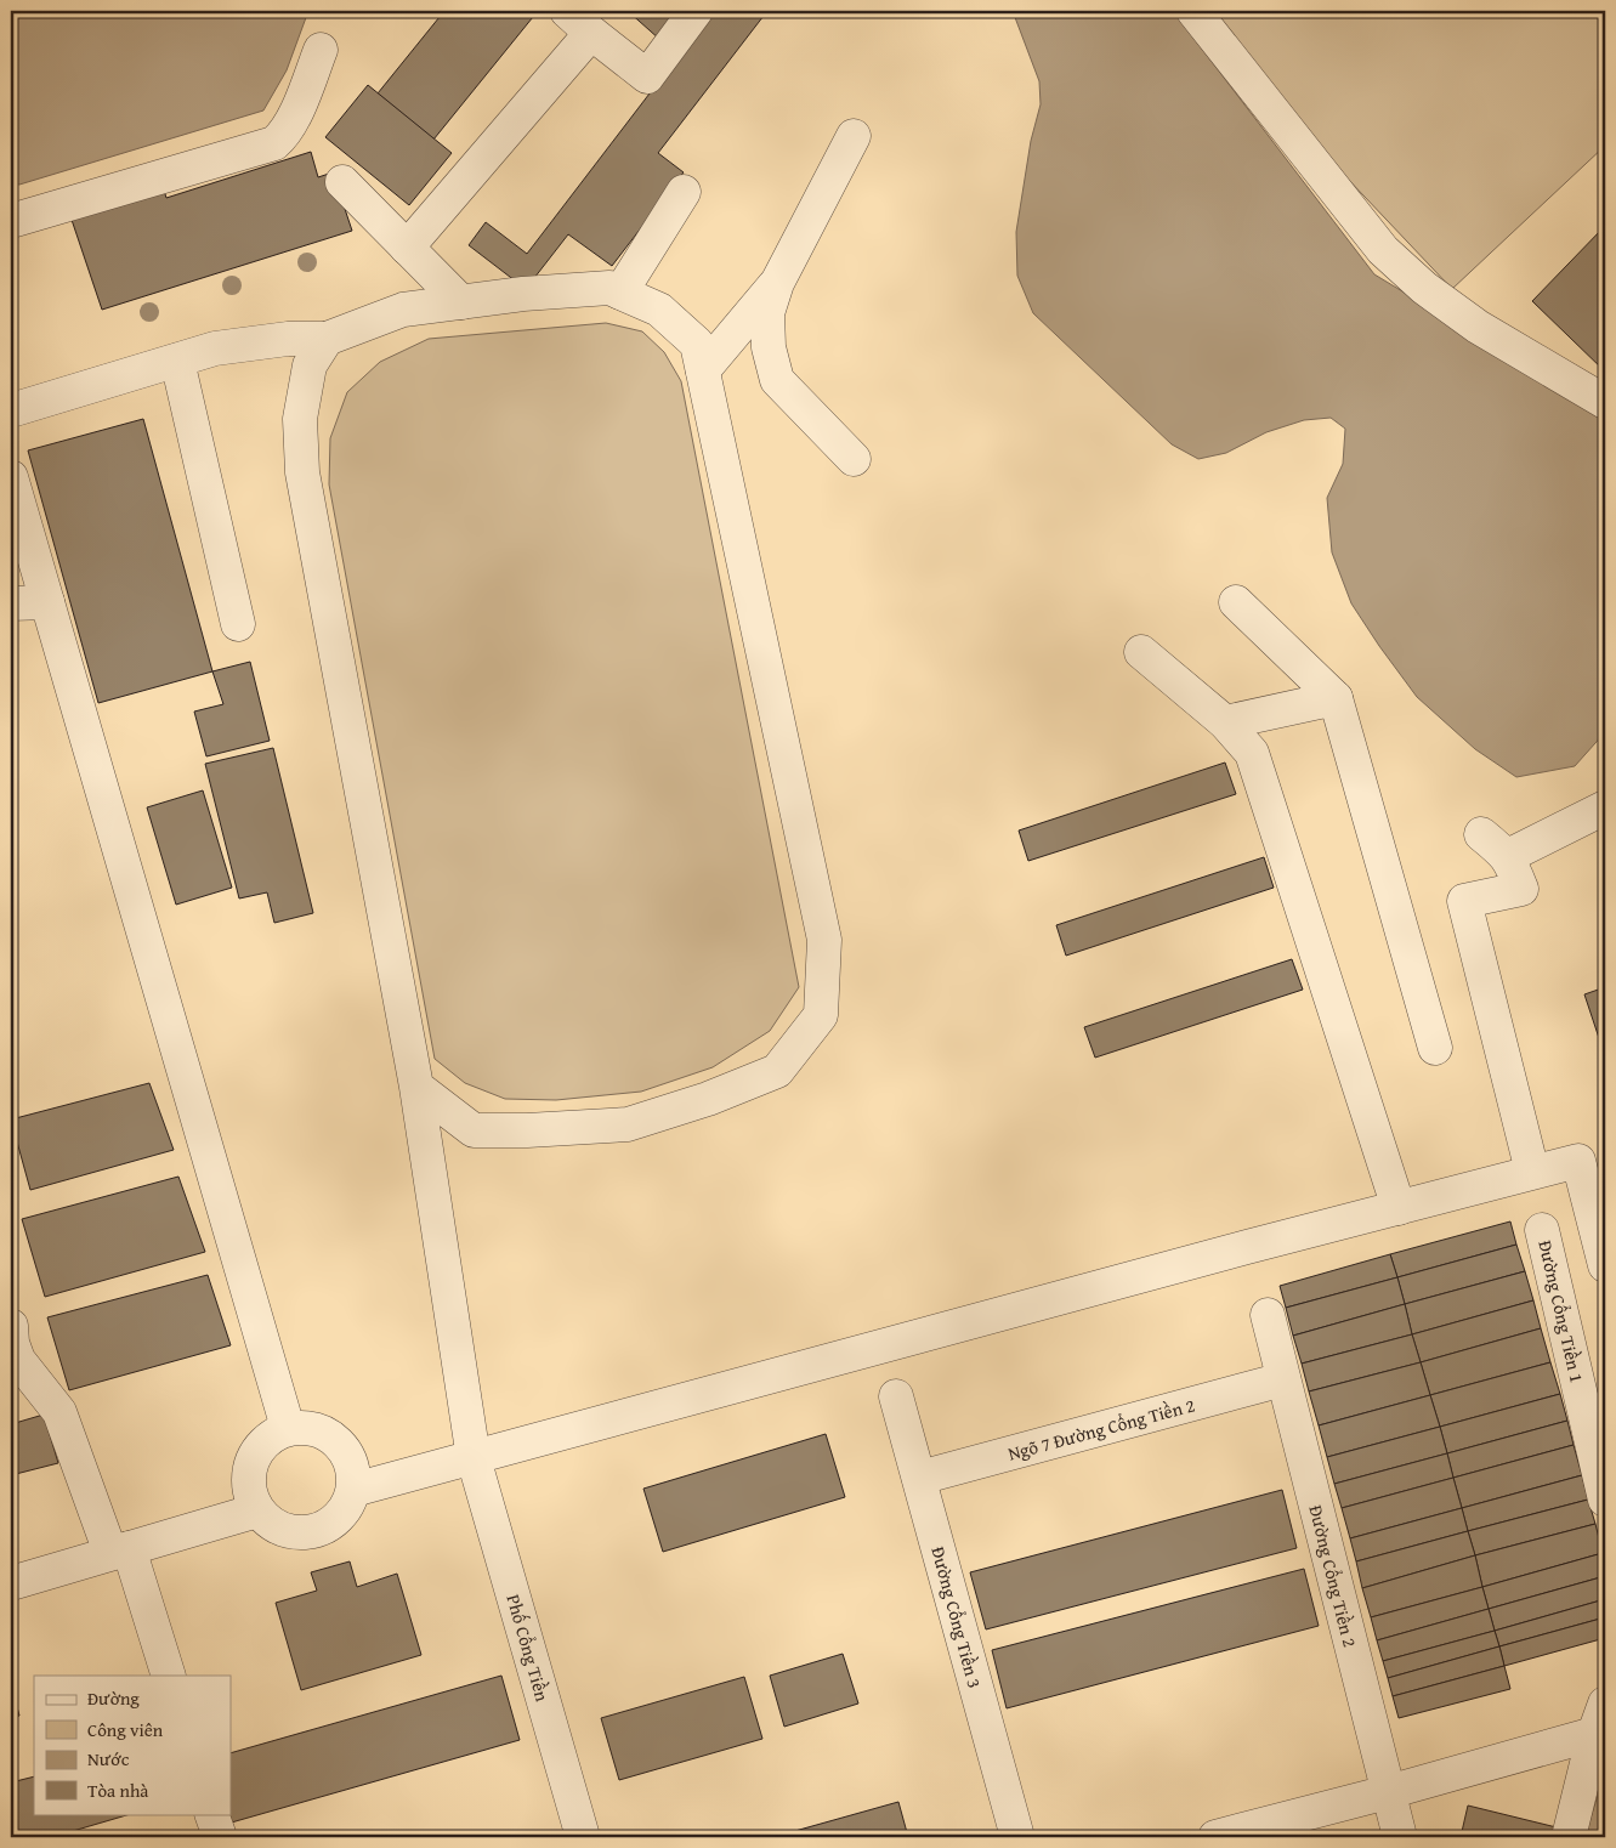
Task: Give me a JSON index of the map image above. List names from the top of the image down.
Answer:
{
  "streets": {
    "street": [
      "Đường Cổng Tiền 1",
      "Ngõ 7 Đường Cổng Tiền 2",
      "Đường Cổng Tiền 2",
      "Đường Cổng Tiền 3",
      "Phố Cổng Tiền"
    ]
  },
  "crossings": [
    ["Ngõ 7 Đường Cổng Tiền 2", "Đường Cổng Tiền 2"],
    ["Ngõ 7 Đường Cổng Tiền 2", "Đường Cổng Tiền 3"]
  ],
  "legend": [
    "Đường",
    "Công viên",
    "Nước",
    "Tòa nhà"
  ]
}
